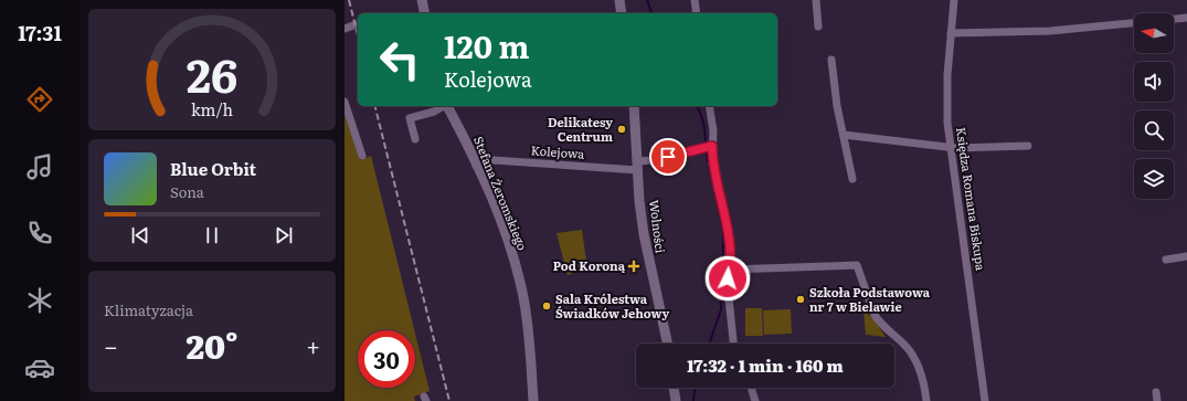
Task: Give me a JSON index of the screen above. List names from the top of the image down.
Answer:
{
  "streets": {
    "street": [
      "Kolejowa",
      "Stefana Żeromskiego",
      "Księdza Romana Biskupa",
      "Wolności"
    ]
  },
  "crossings": [
    ["Kolejowa", "Stefana Żeromskiego"],
    ["Kolejowa", "Wolności"]
  ],
  "places": {
    "other": ["Delikatesy Centrum", "Szkoła Podstawowa nr 7 w Bielawie", "Sala Królestwa Świadków Jehowy"],
    "health": ["Pod Koroną"]
  },
  "north": "left",
  "page": {
    "tabs": "17:31",
    "turn": ["120 m", "Kolejowa"],
    "song": ["Blue Orbit", "Sona"],
    "tile": "Klimatyzacja",
    "heat": ["−", "20°", "+"],
    "limit": "30",
    "trip": "17:32 · 1 min · 160 m",
    "gauge": ["26", "km/h"]
  }
}
